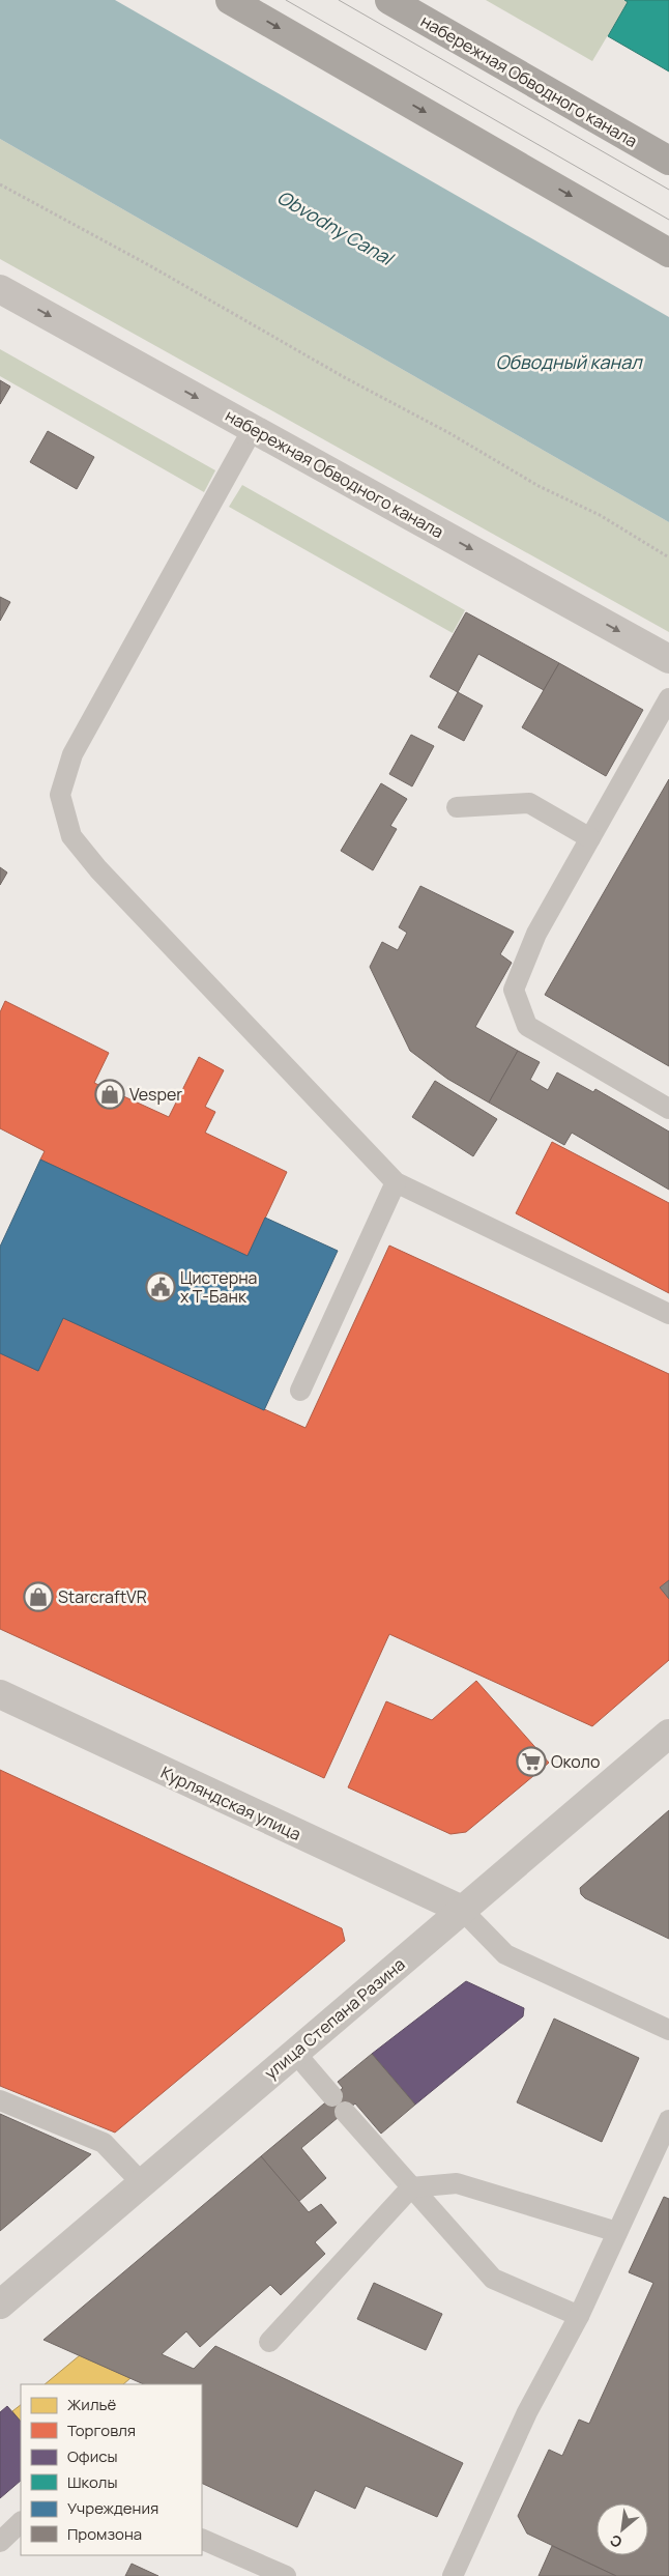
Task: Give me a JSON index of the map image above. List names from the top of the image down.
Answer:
{
  "streets": {
    "main road": ["набережная Обводного канала"],
    "street": ["Курляндская улица", "улица Степана Разина"]
  },
  "crossings": [
    ["Курляндская улица", "улица Степана Разина"]
  ],
  "one_way": ["набережная Обводного канала"],
  "water": ["Obvodny Canal", "Обводный канал"],
  "places": {
    "shop": ["Vesper", "StarcraftVR"],
    "public building": ["Цистерна х Т-Банк"],
    "supermarket": ["Около"]
  },
  "legend": [
    "Жильё",
    "Торговля",
    "Офисы",
    "Школы",
    "Учреждения",
    "Промзона"
  ],
  "north": "bottom left"
}
